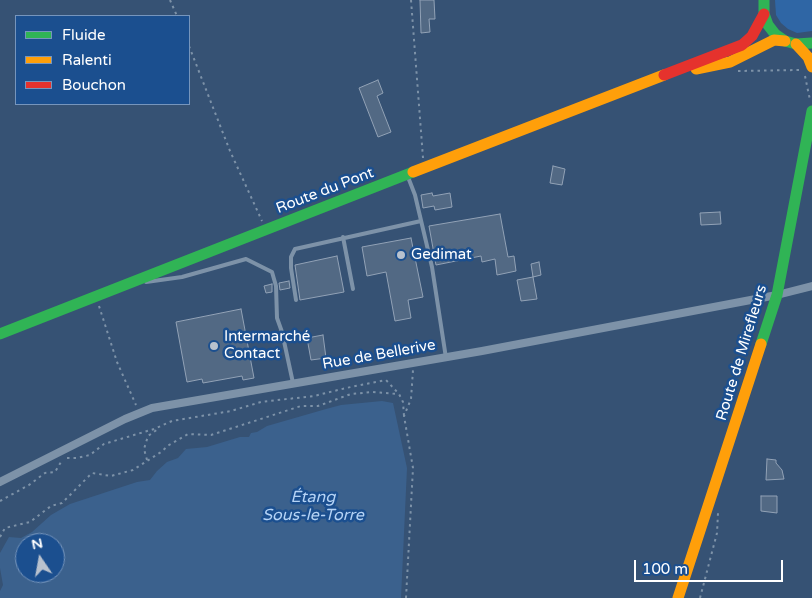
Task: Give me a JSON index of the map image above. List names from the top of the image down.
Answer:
{
  "streets": {
    "main road": ["Route du Pont", "Route de Mirefleurs"],
    "street": ["Rue de Bellerive"]
  },
  "crossings": [
    ["Route de Mirefleurs", "Rue de Bellerive"]
  ],
  "water": ["Étang Sous-le-Torre"],
  "places": ["Gedimat", "Intermarché Contact"],
  "legend": ["Fluide", "Ralenti", "Bouchon"],
  "scale_bar": "100 m",
  "north": "top"
}
